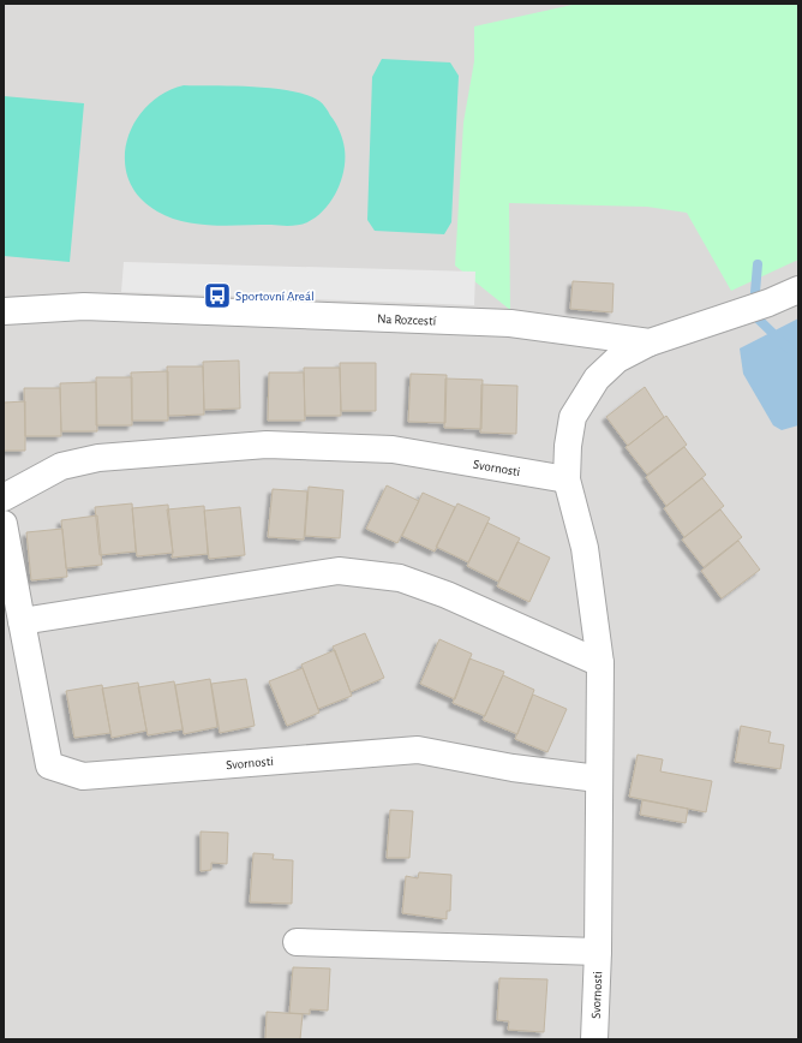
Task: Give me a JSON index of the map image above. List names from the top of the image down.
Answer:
{
  "streets": {
    "street": ["Na Rozcestí", "Svornosti"]
  },
  "crossings": [
    ["Na Rozcestí", "Svornosti"]
  ],
  "places": {
    "bus stop": ["Sportovní Areál"]
  }
}
